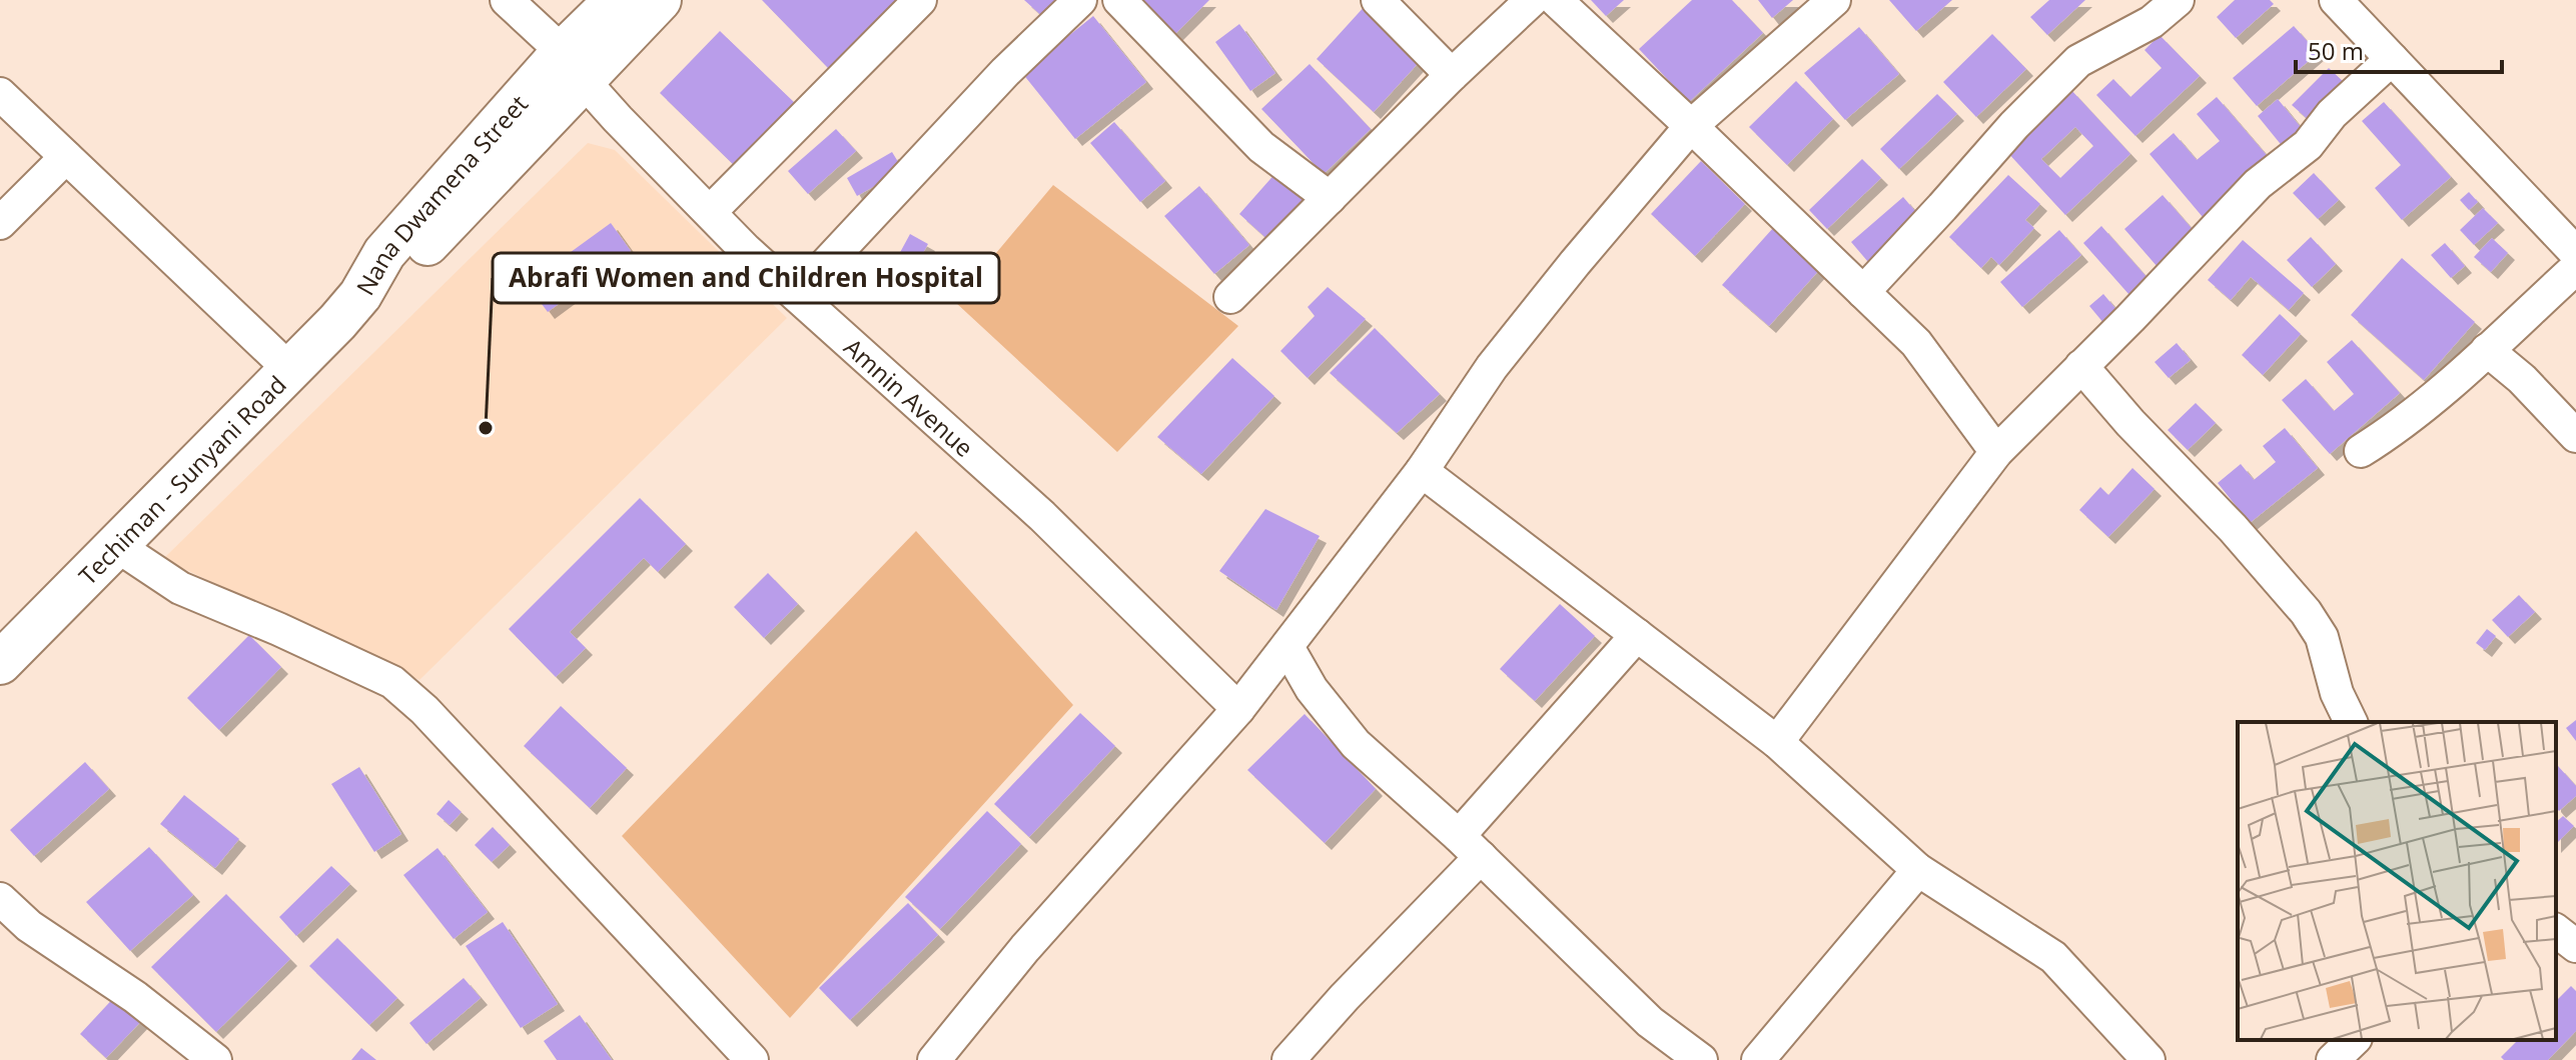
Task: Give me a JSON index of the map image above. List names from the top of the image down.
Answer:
{
  "streets": {
    "main road": ["Nana Dwamena Street", "Techiman - Sunyani Road"],
    "street": ["Amnin Avenue"]
  },
  "crossings": [
    ["Nana Dwamena Street", "Amnin Avenue"],
    ["Nana Dwamena Street", "Techiman - Sunyani Road"]
  ],
  "places": ["Abrafi Women and Children Hospital"],
  "scale_bar": "50 m"
}
